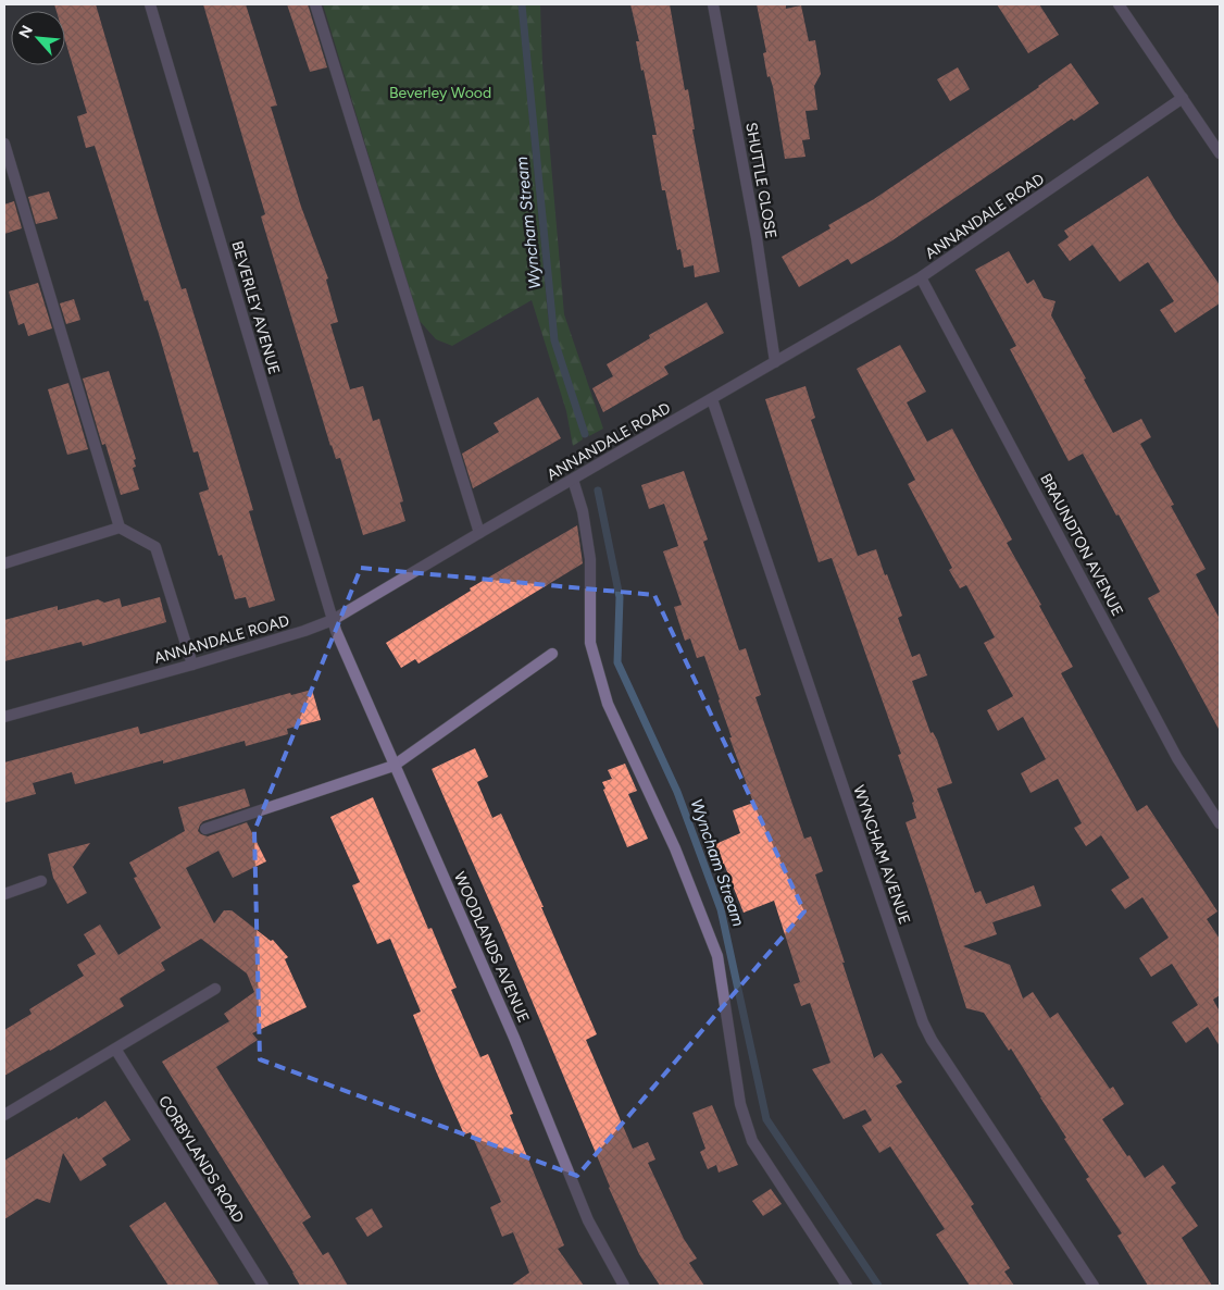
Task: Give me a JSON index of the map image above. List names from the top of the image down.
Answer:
{
  "streets": {
    "street": [
      "SHUTTLE CLOSE",
      "ANNANDALE ROAD",
      "BEVERLEY AVENUE",
      "BRAUNDTON AVENUE",
      "WYNCHAM AVENUE",
      "WOODLANDS AVENUE",
      "CORBYLANDS ROAD"
    ]
  },
  "crossings": [
    ["SHUTTLE CLOSE", "ANNANDALE ROAD"],
    ["ANNANDALE ROAD", "BEVERLEY AVENUE"],
    ["ANNANDALE ROAD", "BRAUNDTON AVENUE"],
    ["ANNANDALE ROAD", "WYNCHAM AVENUE"],
    ["ANNANDALE ROAD", "WOODLANDS AVENUE"],
    ["BEVERLEY AVENUE", "WOODLANDS AVENUE"]
  ],
  "water": ["Wyncham Stream"],
  "parks": ["Beverley Wood"],
  "north": "top left"
}
